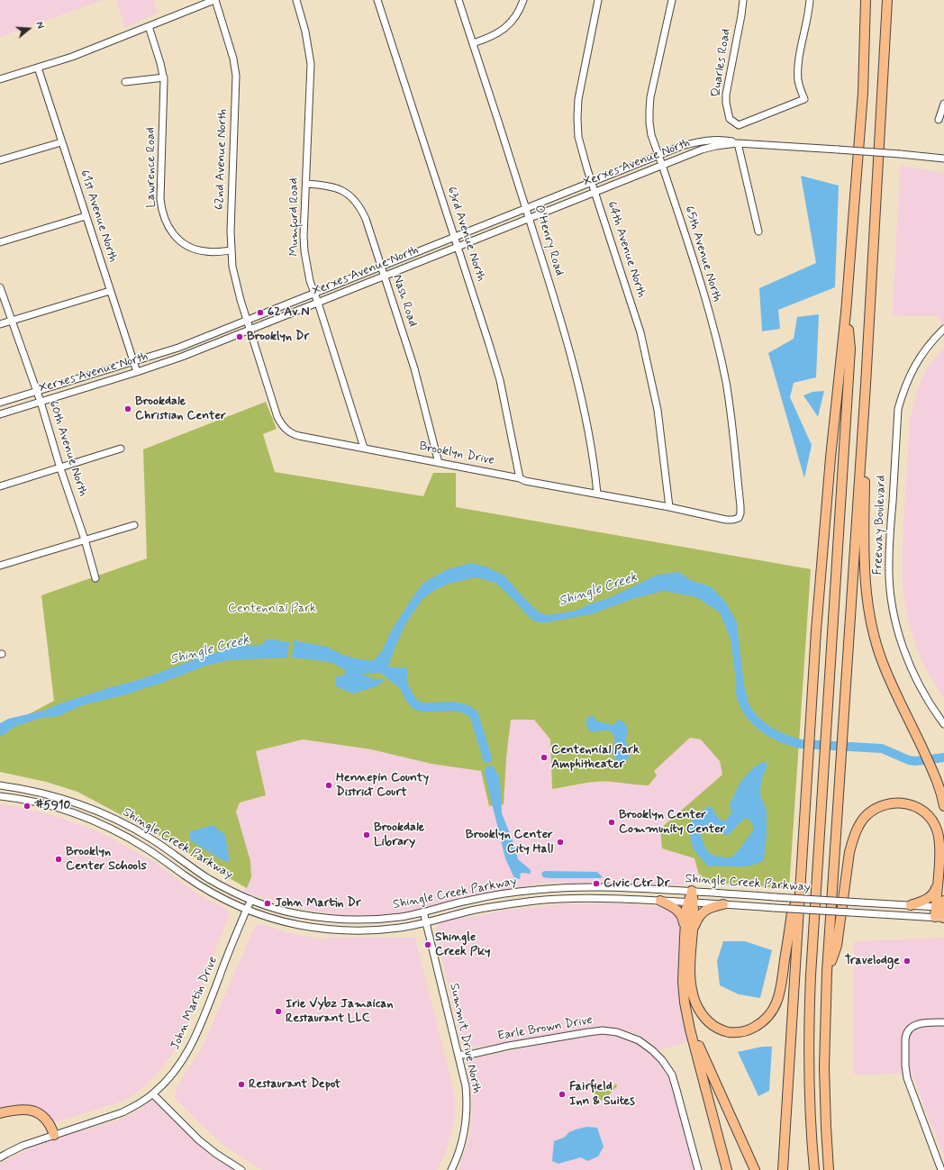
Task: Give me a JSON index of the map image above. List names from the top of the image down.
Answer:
{
  "streets": {
    "street": [
      "Quarles Road",
      "62nd Avenue North",
      "Xerxes Avenue North",
      "Lawrence Road",
      "61st Avenue North",
      "Mumford Road",
      "63rd Avenue North",
      "O'Henry Road",
      "64th Avenue North",
      "65th Avenue North",
      "Nash Road",
      "60th Avenue North",
      "Brooklyn Drive",
      "Freeway Boulevard",
      "Shingle Creek Parkway",
      "John Martin Drive",
      "Earle Brown Drive",
      "Summit Drive North"
    ]
  },
  "crossings": [
    ["62nd Avenue North", "Xerxes Avenue North"],
    ["62nd Avenue North", "Lawrence Road"],
    ["62nd Avenue North", "Brooklyn Drive"],
    ["Xerxes Avenue North", "61st Avenue North"],
    ["Xerxes Avenue North", "Mumford Road"],
    ["Xerxes Avenue North", "63rd Avenue North"],
    ["Xerxes Avenue North", "O'Henry Road"],
    ["Xerxes Avenue North", "64th Avenue North"],
    ["Xerxes Avenue North", "65th Avenue North"],
    ["Xerxes Avenue North", "Nash Road"],
    ["Xerxes Avenue North", "60th Avenue North"],
    ["Xerxes Avenue North", "Brooklyn Drive"],
    ["Mumford Road", "Nash Road"],
    ["Mumford Road", "Brooklyn Drive"],
    ["63rd Avenue North", "Brooklyn Drive"],
    ["O'Henry Road", "Brooklyn Drive"],
    ["64th Avenue North", "Brooklyn Drive"],
    ["65th Avenue North", "Brooklyn Drive"],
    ["Nash Road", "Brooklyn Drive"],
    ["Shingle Creek Parkway", "John Martin Drive"],
    ["Shingle Creek Parkway", "Summit Drive North"],
    ["Earle Brown Drive", "Summit Drive North"]
  ],
  "water": ["Shingle Creek"],
  "parks": ["Centennial Park"],
  "places": [
    "62 Av N",
    "Brooklyn Dr",
    "Brookdale Christian Center",
    "Centennial Park Amphitheater",
    "Hennepin County District Court",
    "#5910",
    "Brooklyn Center Community Center",
    "Brookdale Library",
    "Brooklyn Center City Hall",
    "Brooklyn Center Schools",
    "Civic Ctr Dr",
    "John Martin Dr",
    "Shingle Creek Pky",
    "Travelodge",
    "Irie Vybz Jamaican Restaurant LLC",
    "Restaurant Depot",
    "Fairfield Inn & Suites"
  ],
  "north": "right"
}
